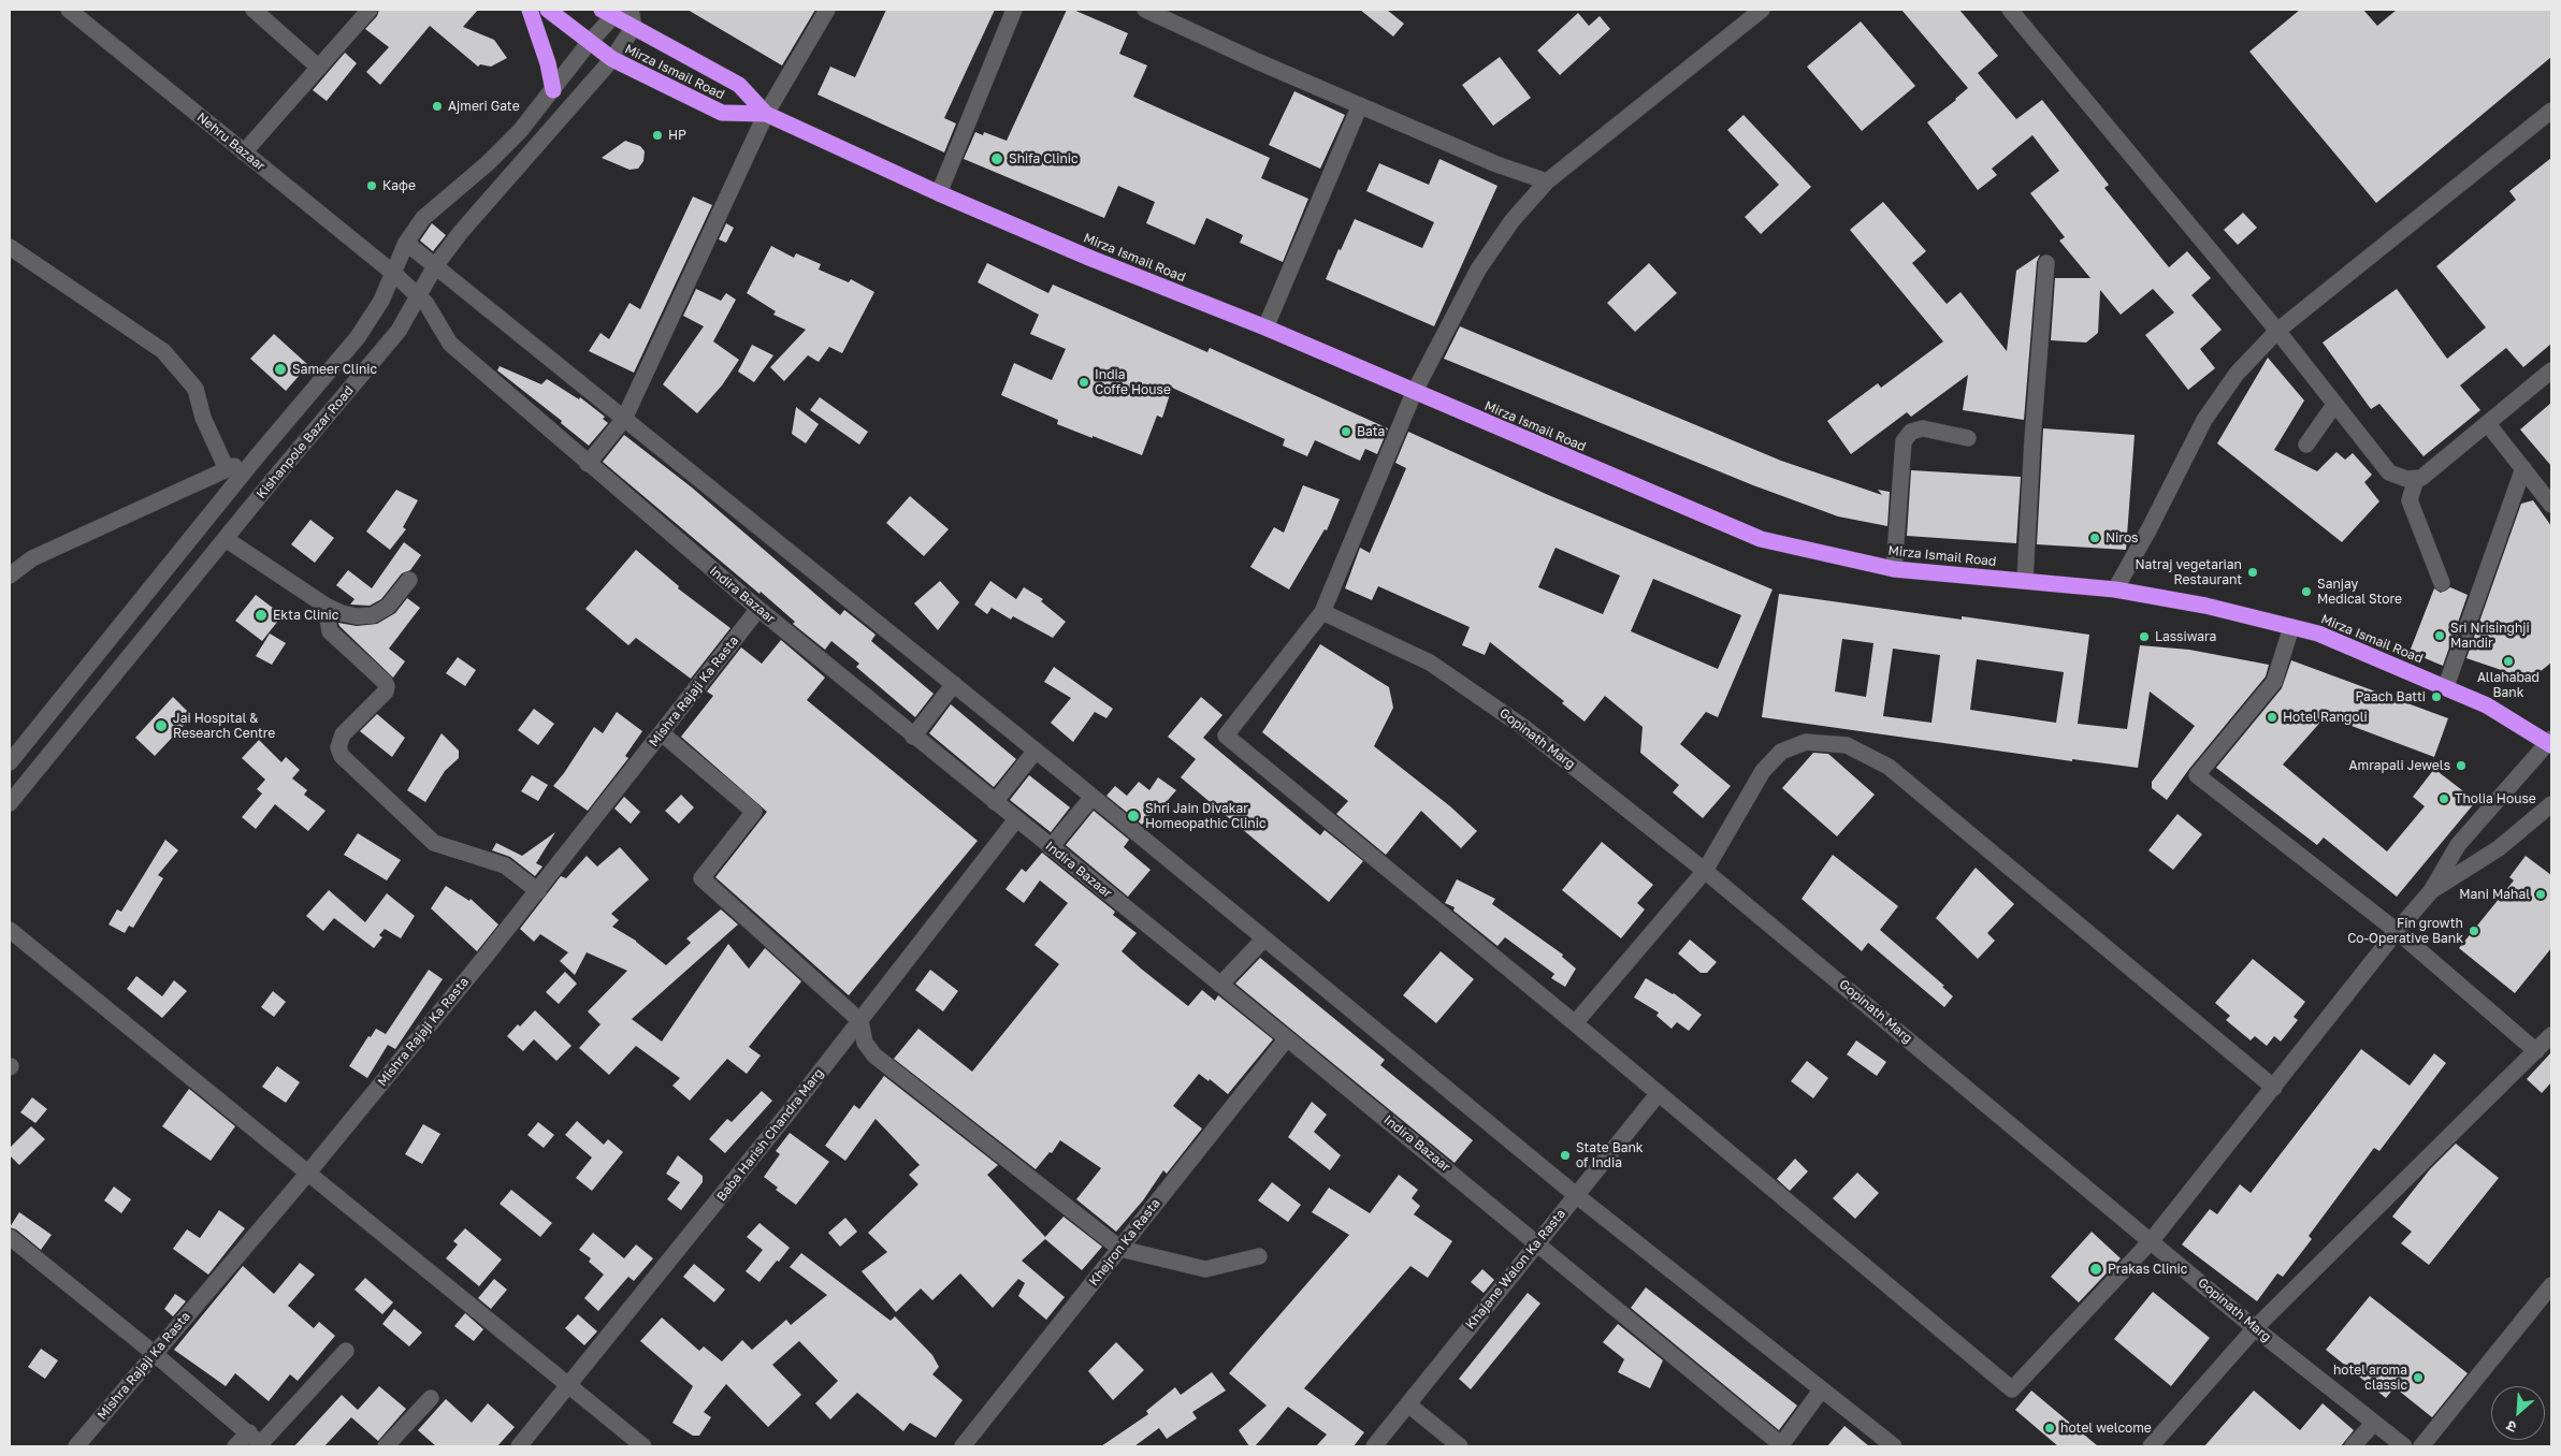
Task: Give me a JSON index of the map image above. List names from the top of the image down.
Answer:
{
  "streets": {
    "highway": ["Mirza Ismail Road"],
    "street": [
      "Nehru Bazaar",
      "Kishanpole Bazar Road",
      "Indira Bazaar",
      "Mishra Rajaji Ka Rasta",
      "Gopinath Marg",
      "Baba Harish Chandra Marg",
      "Khejron Ka Rasta",
      "Khajane Walon Ka Rasta"
    ]
  },
  "crossings": [
    ["Mirza Ismail Road", "Kishanpole Bazar Road"],
    ["Nehru Bazaar", "Indira Bazaar"],
    ["Kishanpole Bazar Road", "Indira Bazaar"],
    ["Indira Bazaar", "Mishra Rajaji Ka Rasta"],
    ["Indira Bazaar", "Baba Harish Chandra Marg"],
    ["Indira Bazaar", "Khejron Ka Rasta"],
    ["Indira Bazaar", "Khajane Walon Ka Rasta"]
  ],
  "places": [
    "Ajmeri Gate",
    "HP",
    "Shifa Clinic",
    "Кафе",
    "Sameer Clinic",
    "India Coffe House",
    "Bata",
    "Niros",
    "Natraj vegetarian Restaurant",
    "Sanjay Medical Store",
    "Ekta Clinic",
    "Sri Nrisinghji Mandir",
    "Lassiwara",
    "Allahabad Bank",
    "Paach Batti",
    "Hotel Rangoli",
    "Jai Hospital & Research Centre",
    "Amrapali Jewels",
    "Tholia House",
    "Shri Jain Divakar Homeopathic Clinic",
    "Mani Mahal",
    "Fin growth Co-Operative Bank",
    "State Bank of India",
    "Prakas Clinic",
    "hotel aroma classic",
    "hotel welcome"
  ],
  "north": "bottom left"
}
